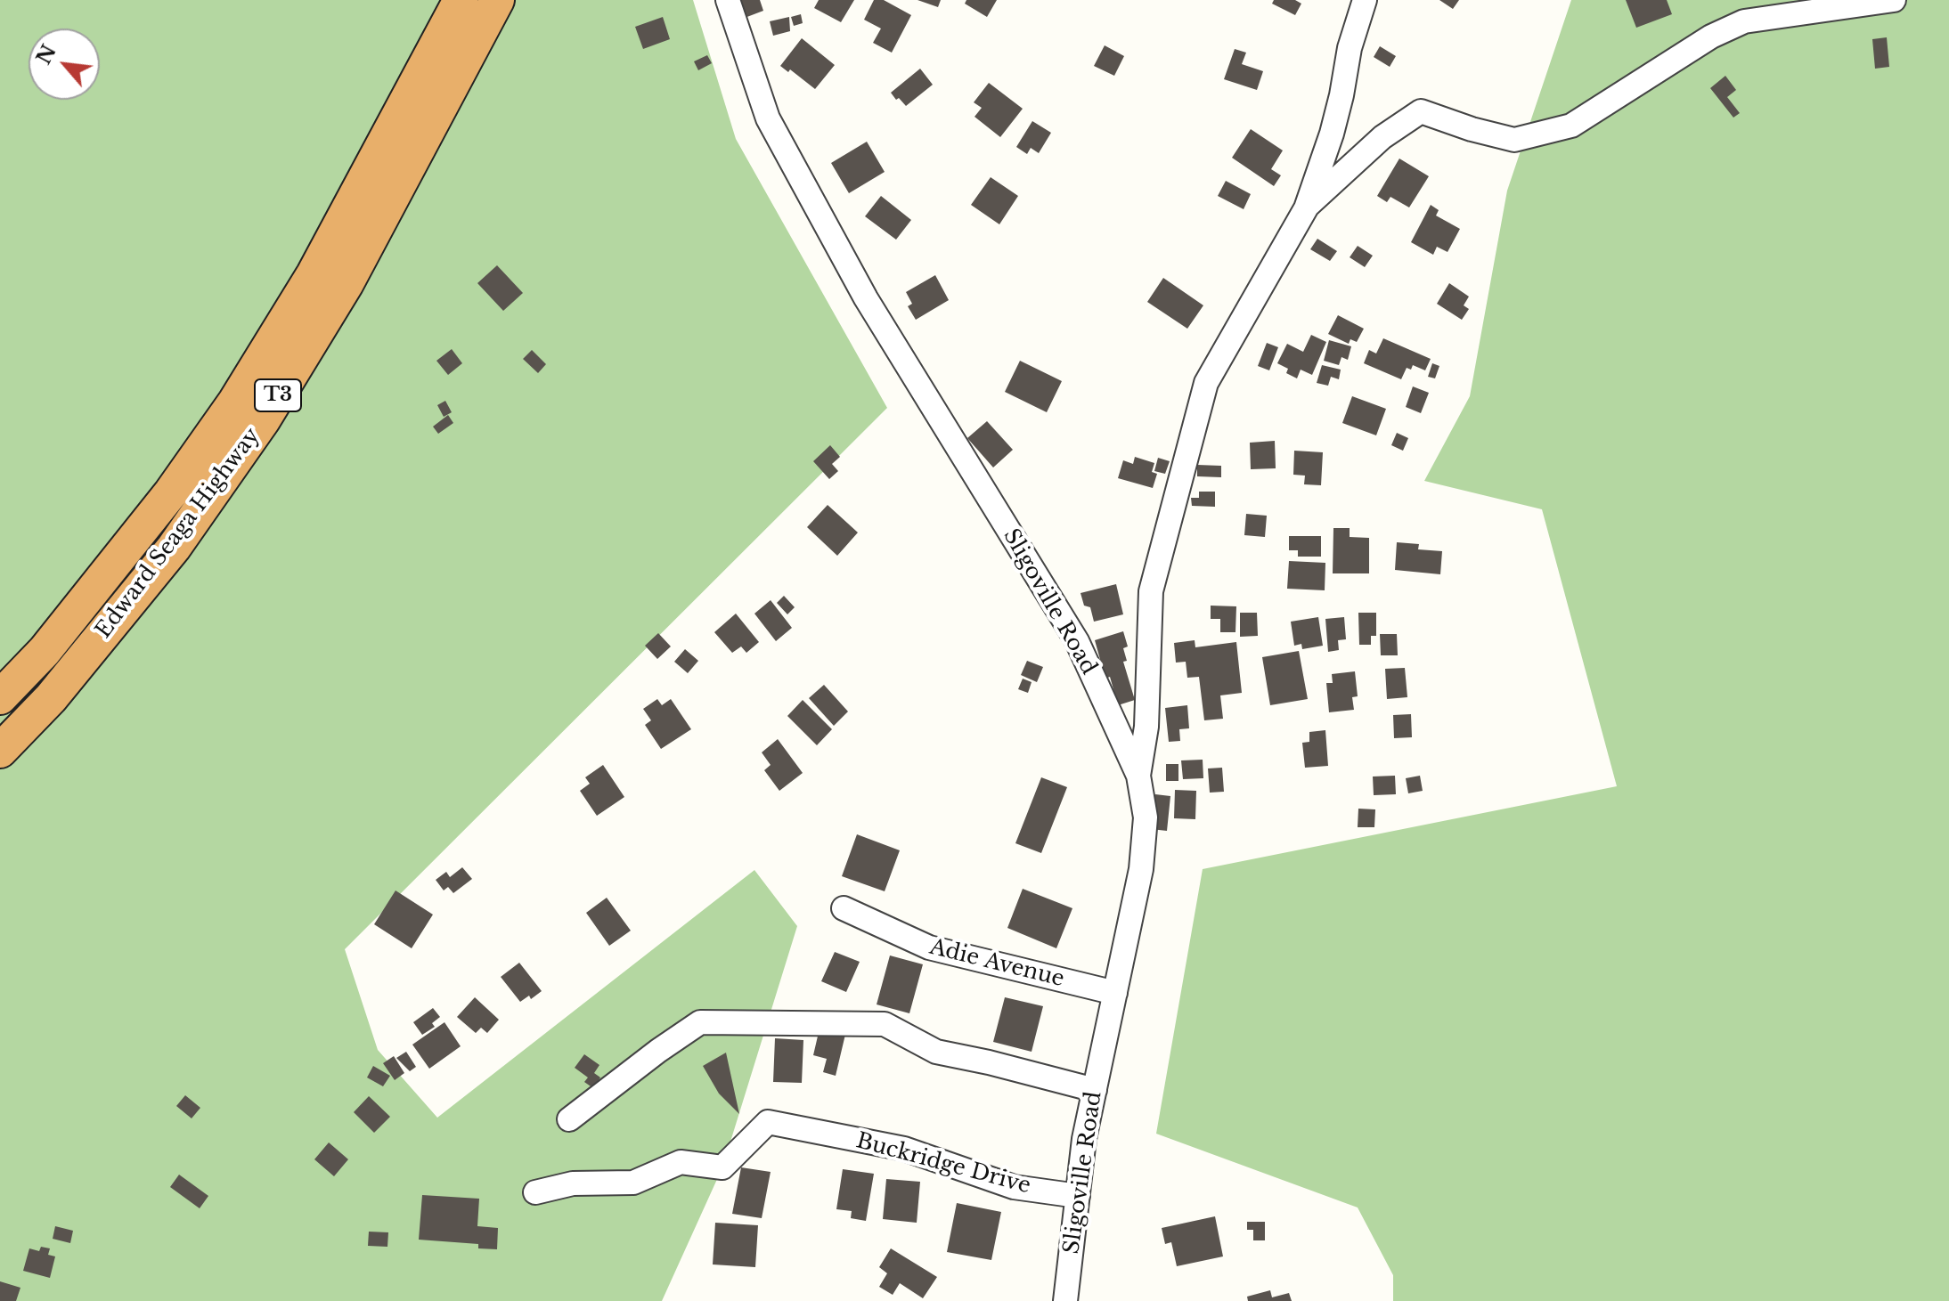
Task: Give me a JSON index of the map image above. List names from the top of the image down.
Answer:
{
  "streets": {
    "highway": ["T3", "Edward Seaga Highway"],
    "street": ["Sligoville Road", "Adie Avenue", "Buckridge Drive"]
  },
  "crossings": [
    ["Sligoville Road", "Adie Avenue"],
    ["Sligoville Road", "Buckridge Drive"]
  ],
  "north": "top left"
}
